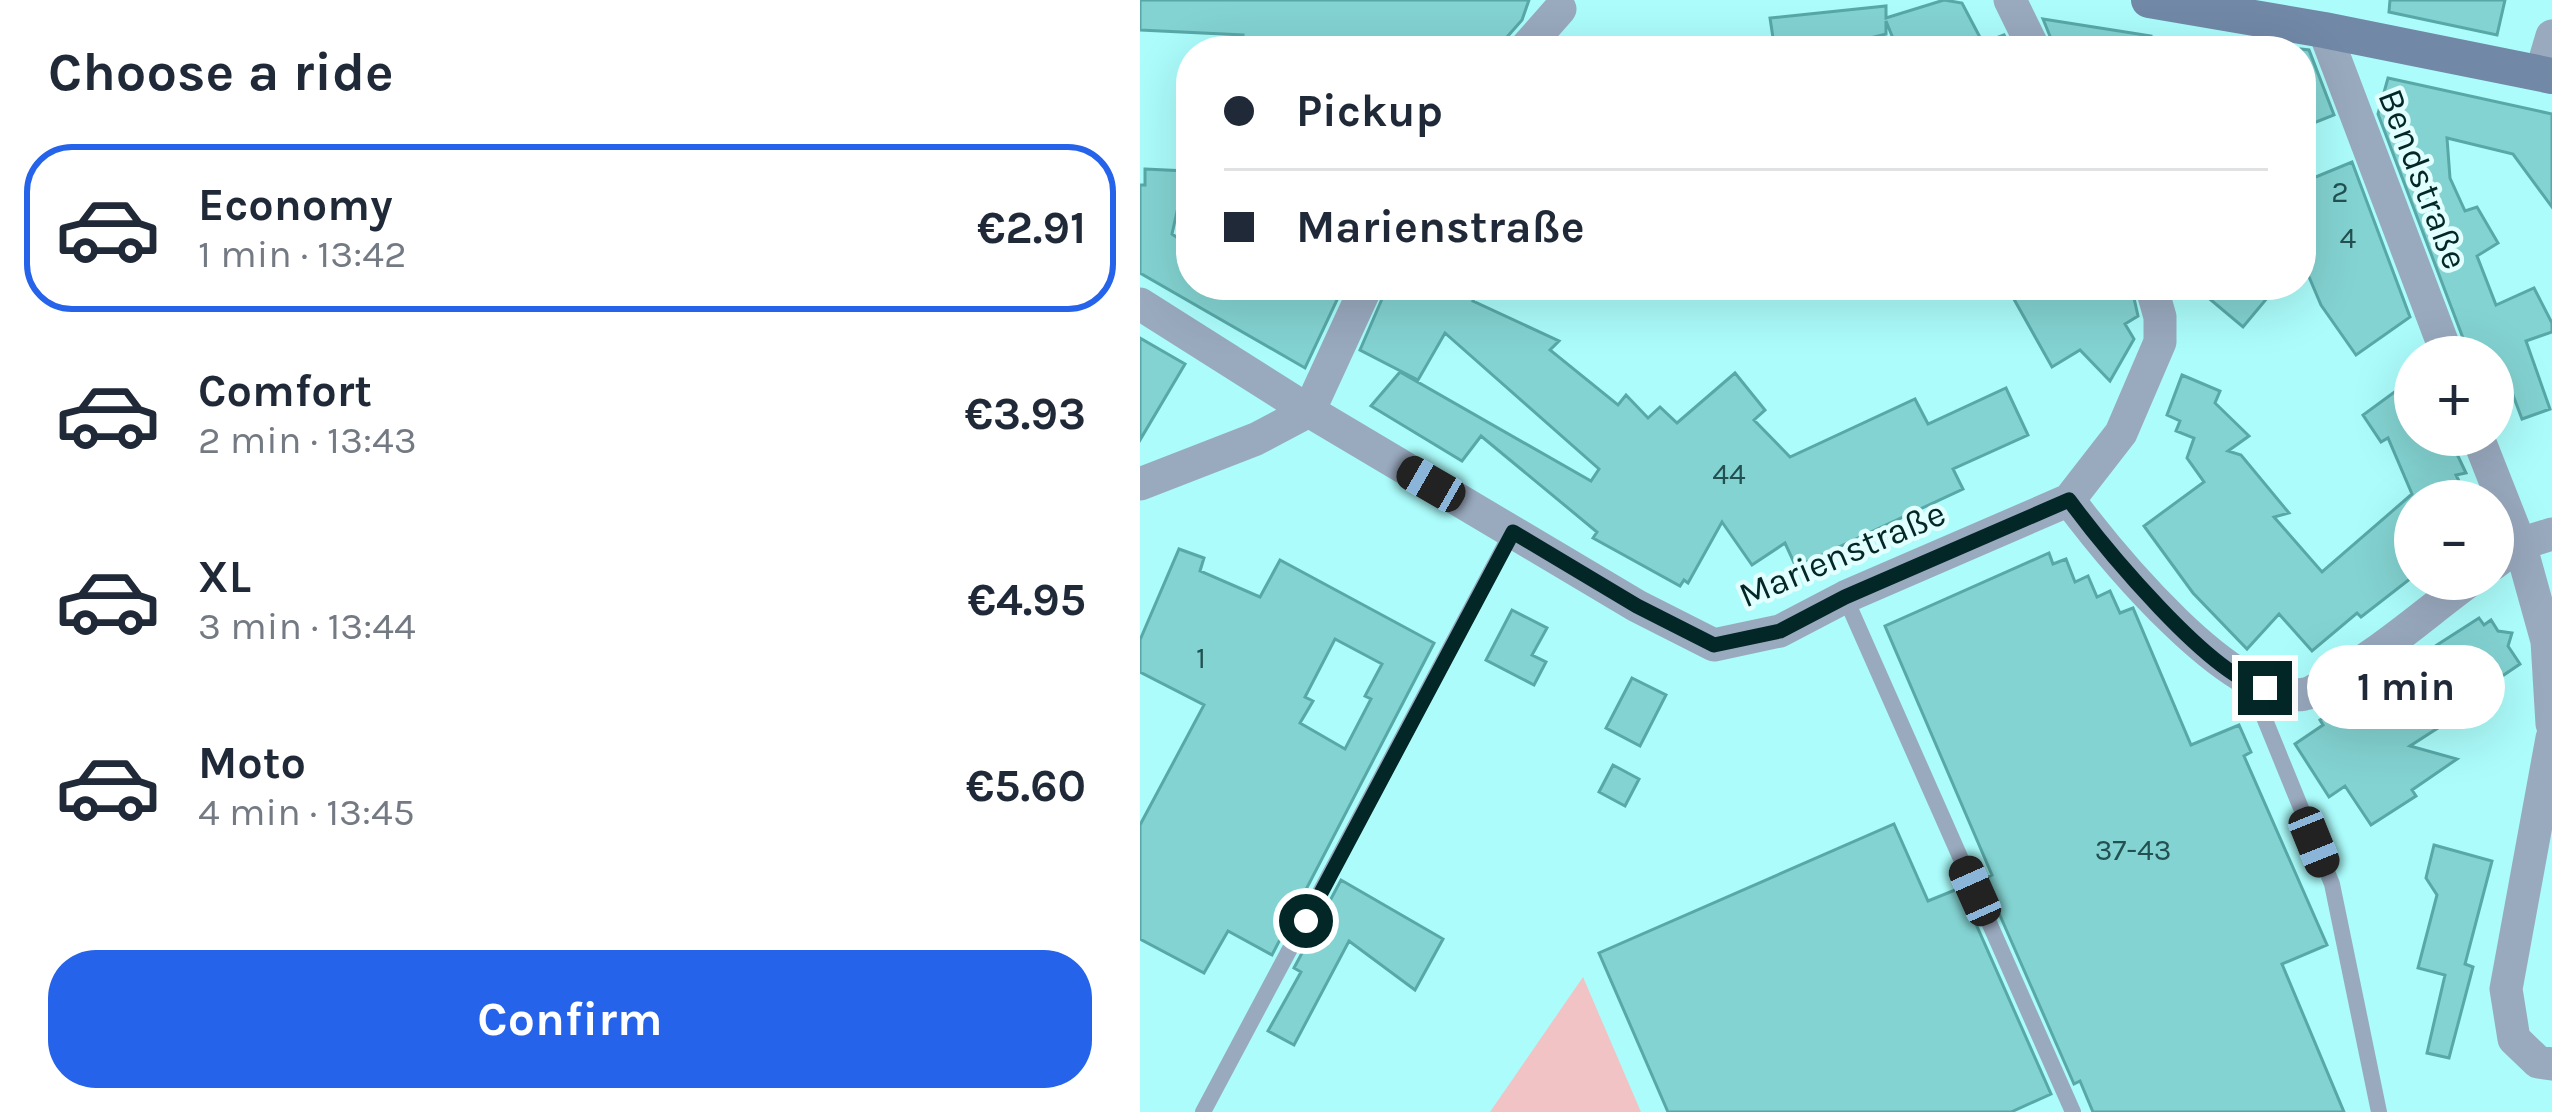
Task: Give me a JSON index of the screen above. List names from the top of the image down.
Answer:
{
  "streets": {
    "street": ["Bendstraße", "Marienstraße"]
  },
  "house_numbers": [
    "2",
    "4",
    "44",
    "1",
    "37-43"
  ],
  "page": {
    "heading": "Choose a ride",
    "banner": ["Pickup", "Marienstraße"],
    "list": [
      {
        "name": "Economy",
        "note": "1 min · 13:42",
        "value": "€2.91"
      },
      {
        "name": "Comfort",
        "note": "2 min · 13:43",
        "value": "€3.93"
      },
      {
        "name": "XL",
        "note": "3 min · 13:44",
        "value": "€4.95"
      },
      {
        "name": "Moto",
        "note": "4 min · 13:45",
        "value": "€5.60"
      }
    ],
    "map_buttons": ["+", "−"],
    "bubble": "1 min",
    "buttons": "Confirm"
  }
}
